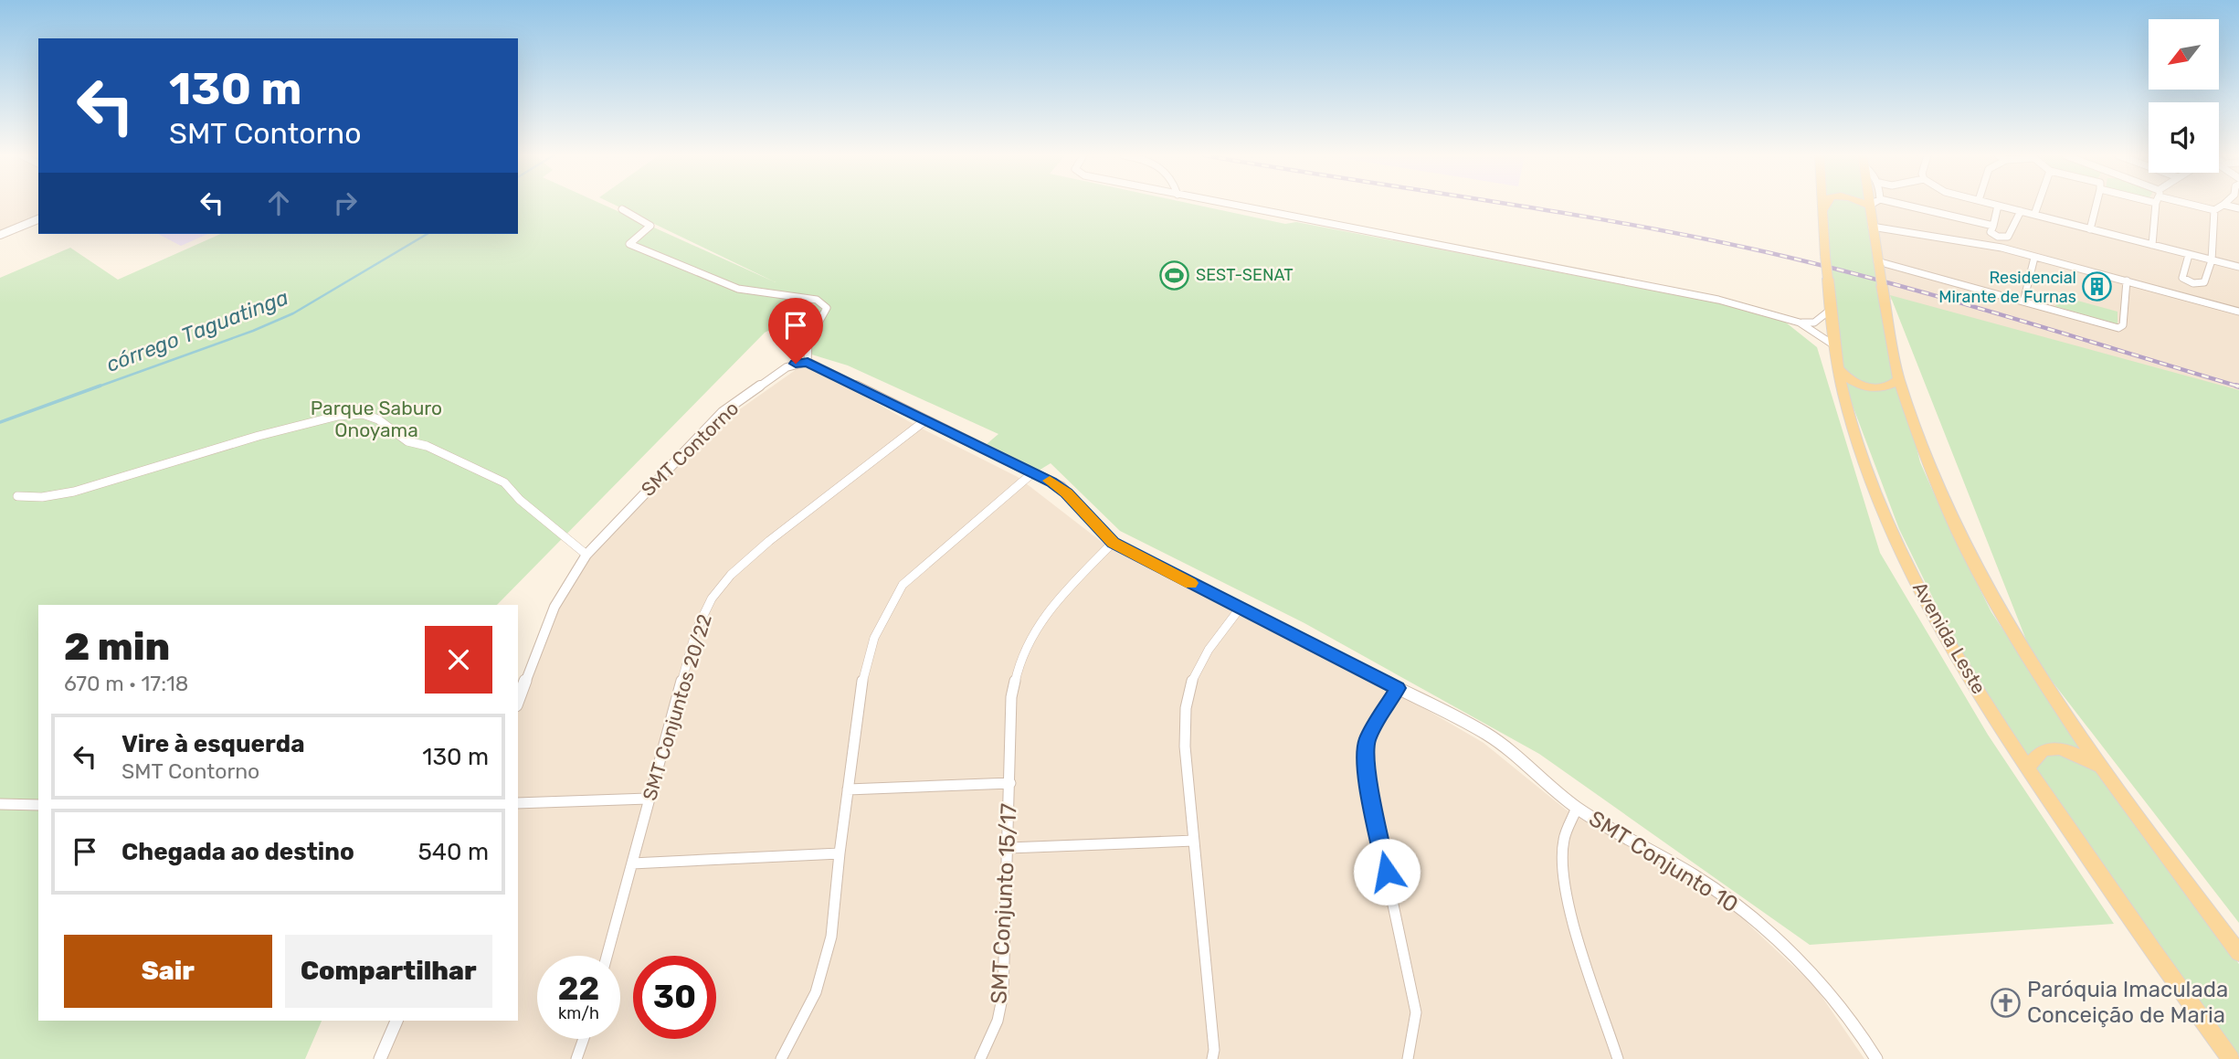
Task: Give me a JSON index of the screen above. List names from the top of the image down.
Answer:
{
  "streets": {
    "main road": ["Avenida Leste"],
    "street": [
      "SMT Contorno",
      "SMT Conjuntos 20/22",
      "SMT Conjunto 10",
      "SMT Conjunto 15/17"
    ]
  },
  "water": ["córrego Taguatinga"],
  "parks": ["Parque Saburo Onoyama"],
  "places": {
    "sports": ["SEST-SENAT"],
    "building": ["Residencial Mirante de Furnas"],
    "church": ["Paróquia Imaculada Conceição de Maria"]
  },
  "north": "bottom left",
  "page": {
    "turn": ["130 m", "SMT Contorno"],
    "heading": ["2 min", "670 m · 17:18"],
    "list": [
      {
        "name": "Vire à esquerda",
        "note": "SMT Contorno",
        "value": "130 m"
      },
      {
        "name": "Chegada ao destino",
        "value": "540 m"
      }
    ],
    "buttons": ["Sair", "Compartilhar"],
    "speed": "22 km/h",
    "limit": "30"
  }
}
